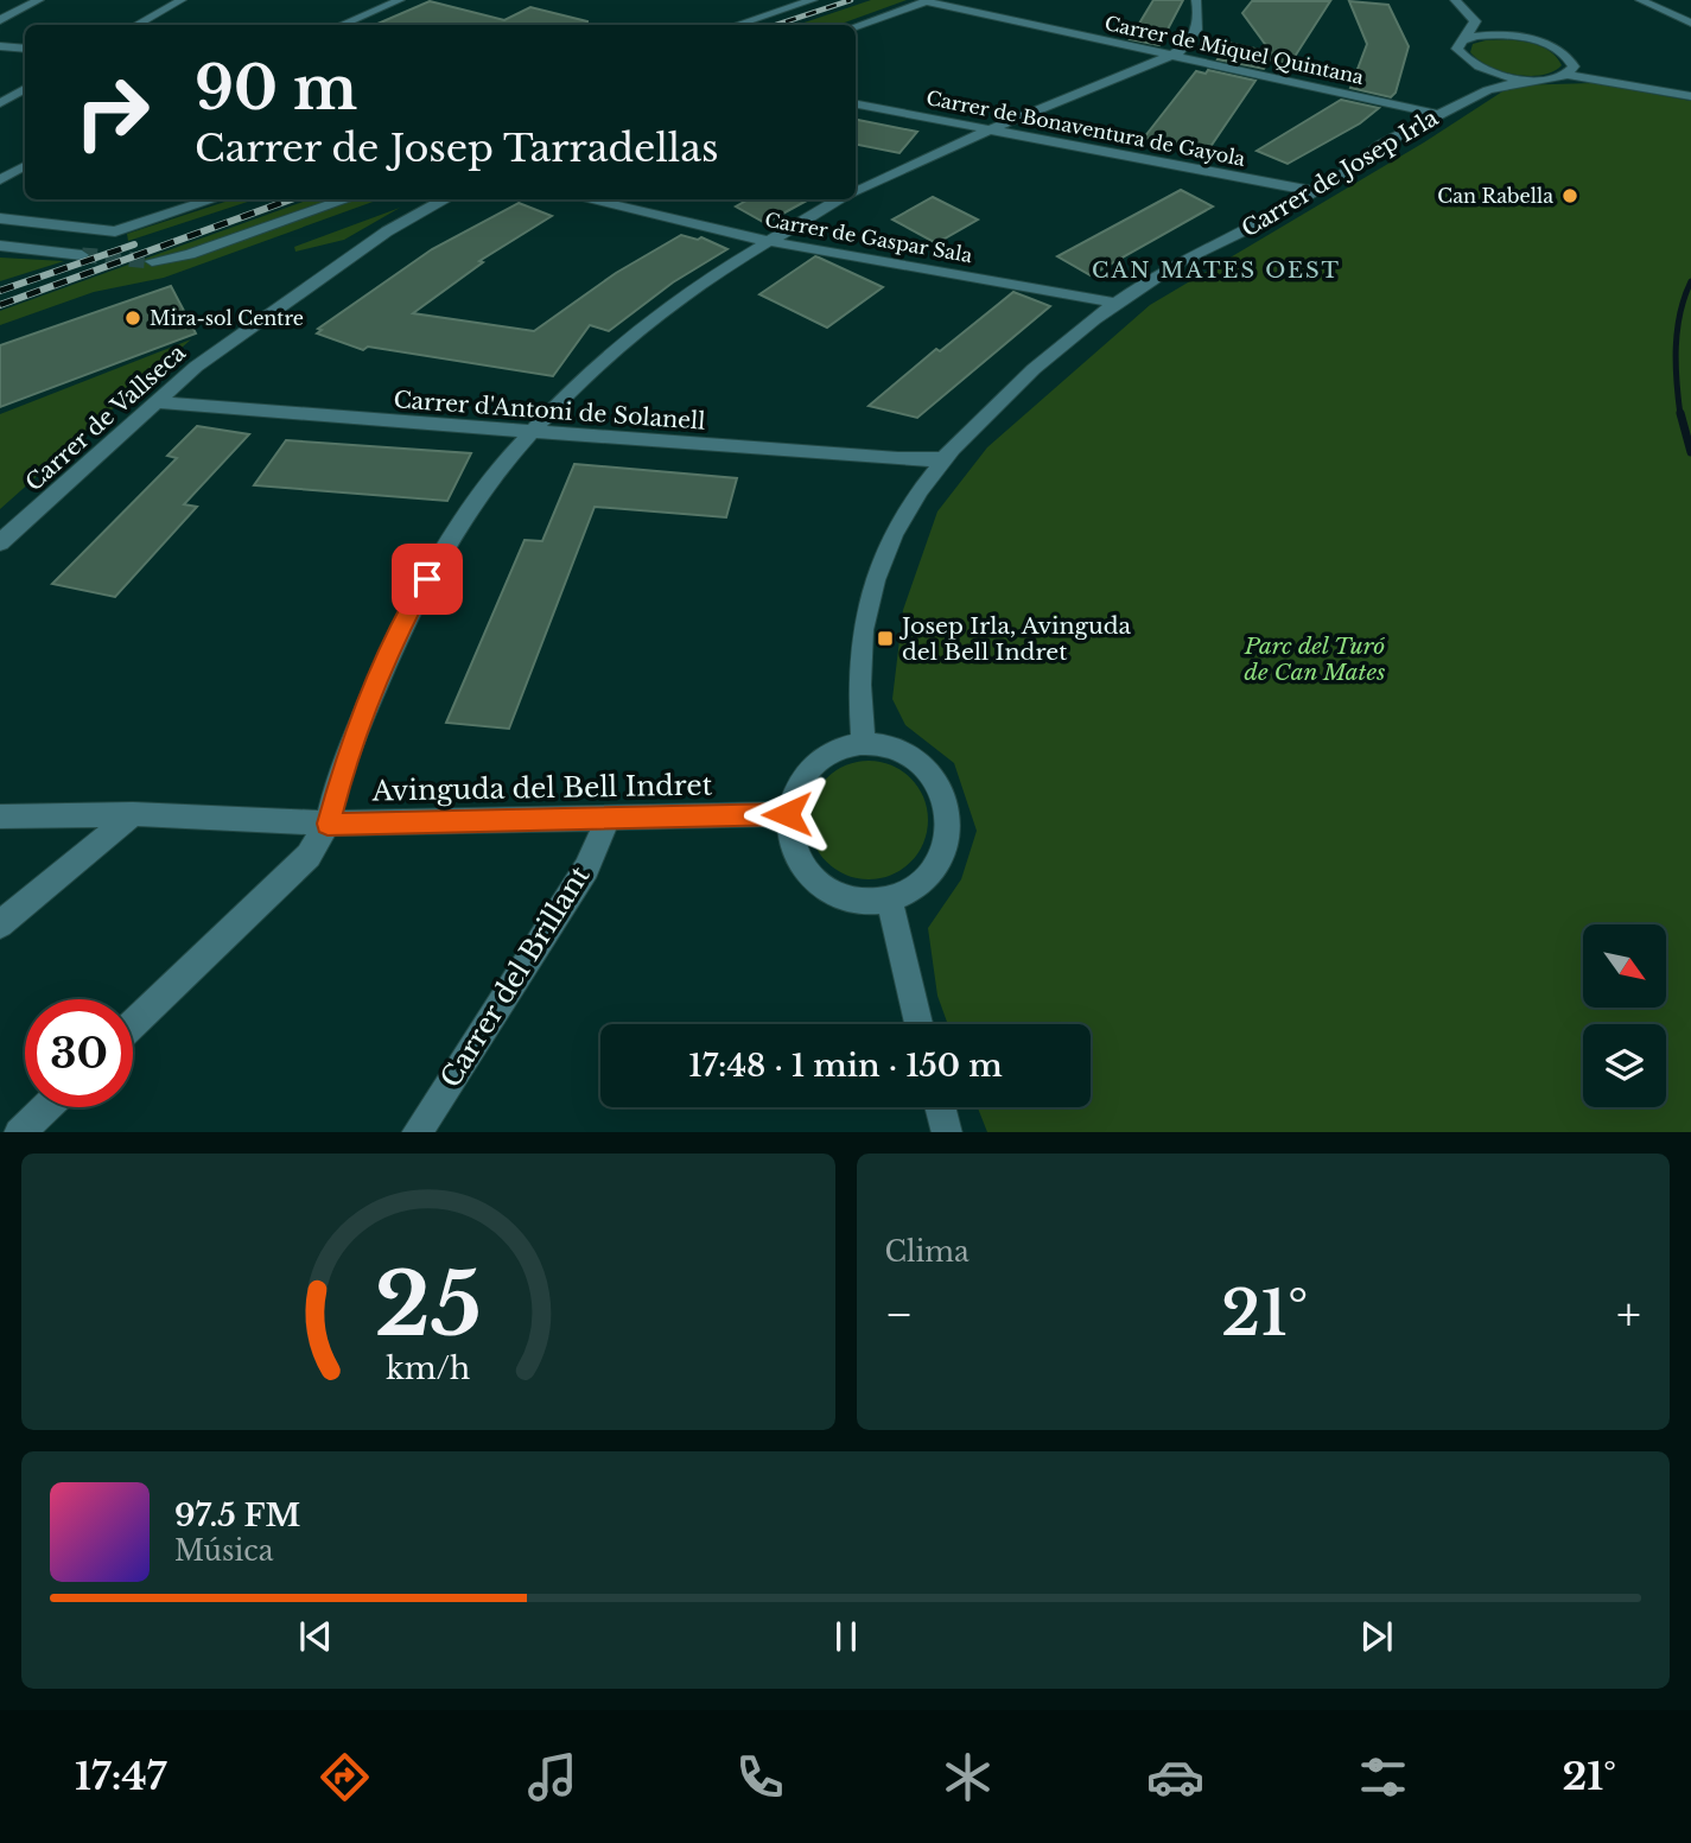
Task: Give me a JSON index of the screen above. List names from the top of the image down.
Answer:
{
  "streets": {
    "street": [
      "Carrer de Miquel Quintana",
      "Carrer de Bonaventura de Gayola",
      "Carrer de Josep Irla",
      "Carrer de Gaspar Sala",
      "Carrer d'Antoni de Solanell",
      "Carrer de Vallseca",
      "Avinguda del Bell Indret",
      "Carrer del Brillant"
    ]
  },
  "crossings": [
    ["Carrer de Miquel Quintana", "Carrer de Josep Irla"],
    ["Carrer de Bonaventura de Gayola", "Carrer de Josep Irla"],
    ["Carrer de Josep Irla", "Carrer de Gaspar Sala"],
    ["Carrer de Josep Irla", "Carrer d'Antoni de Solanell"],
    ["Carrer de Josep Irla", "Avinguda del Bell Indret"],
    ["Carrer d'Antoni de Solanell", "Carrer de Vallseca"],
    ["Avinguda del Bell Indret", "Carrer del Brillant"]
  ],
  "districts": ["CAN MATES OEST"],
  "parks": ["Parc del Turó de Can Mates"],
  "places": {
    "other": ["Can Rabella", "Mira-sol Centre"],
    "transit": ["Josep Irla, Avinguda del Bell Indret"]
  },
  "north": "bottom right",
  "page": {
    "turn": ["90 m", "Carrer de Josep Tarradellas"],
    "limit": "30",
    "trip": "17:48 · 1 min · 150 m",
    "tile": "Clima",
    "heat": ["−", "21°", "+"],
    "song": ["97.5 FM", "Música"],
    "tabs": ["17:47", "21°"],
    "gauge": ["25", "km/h"]
  }
}
